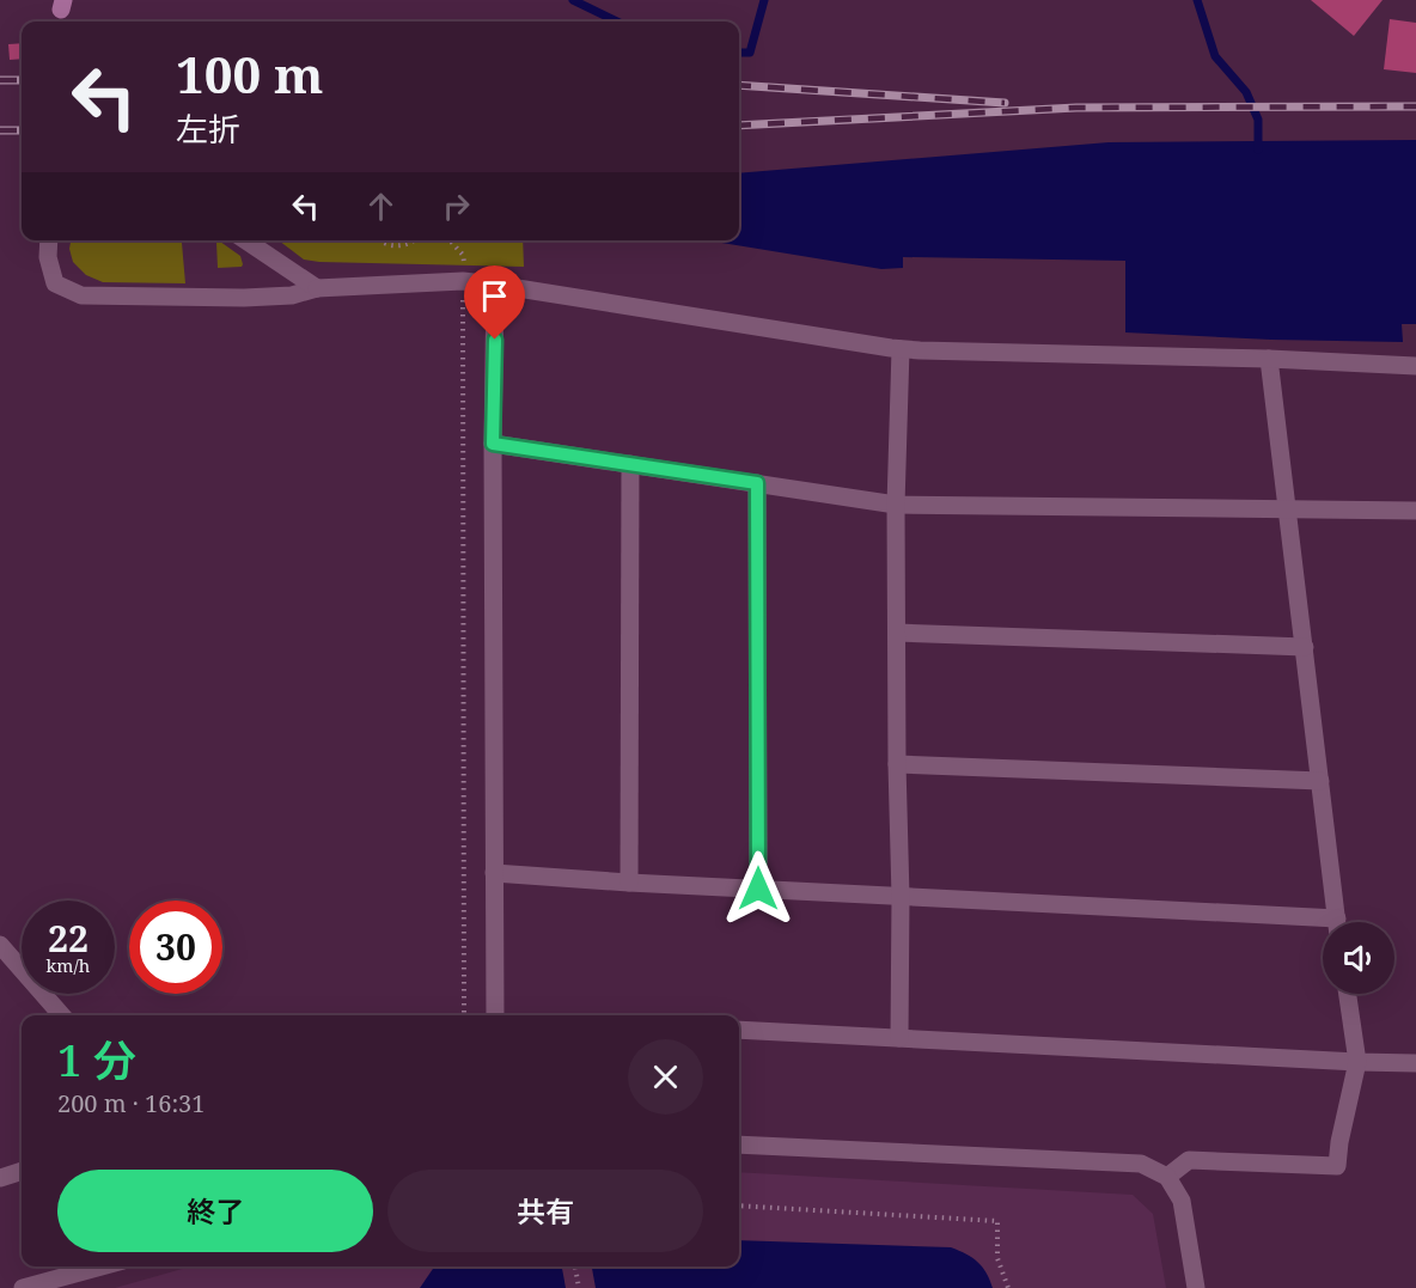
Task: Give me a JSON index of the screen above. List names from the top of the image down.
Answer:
{
  "page": {
    "turn": ["100 m", "左折"],
    "speed": "22 km/h",
    "limit": "30",
    "heading": ["1 分", "200 m · 16:31"],
    "buttons": ["終了", "共有"]
  }
}
